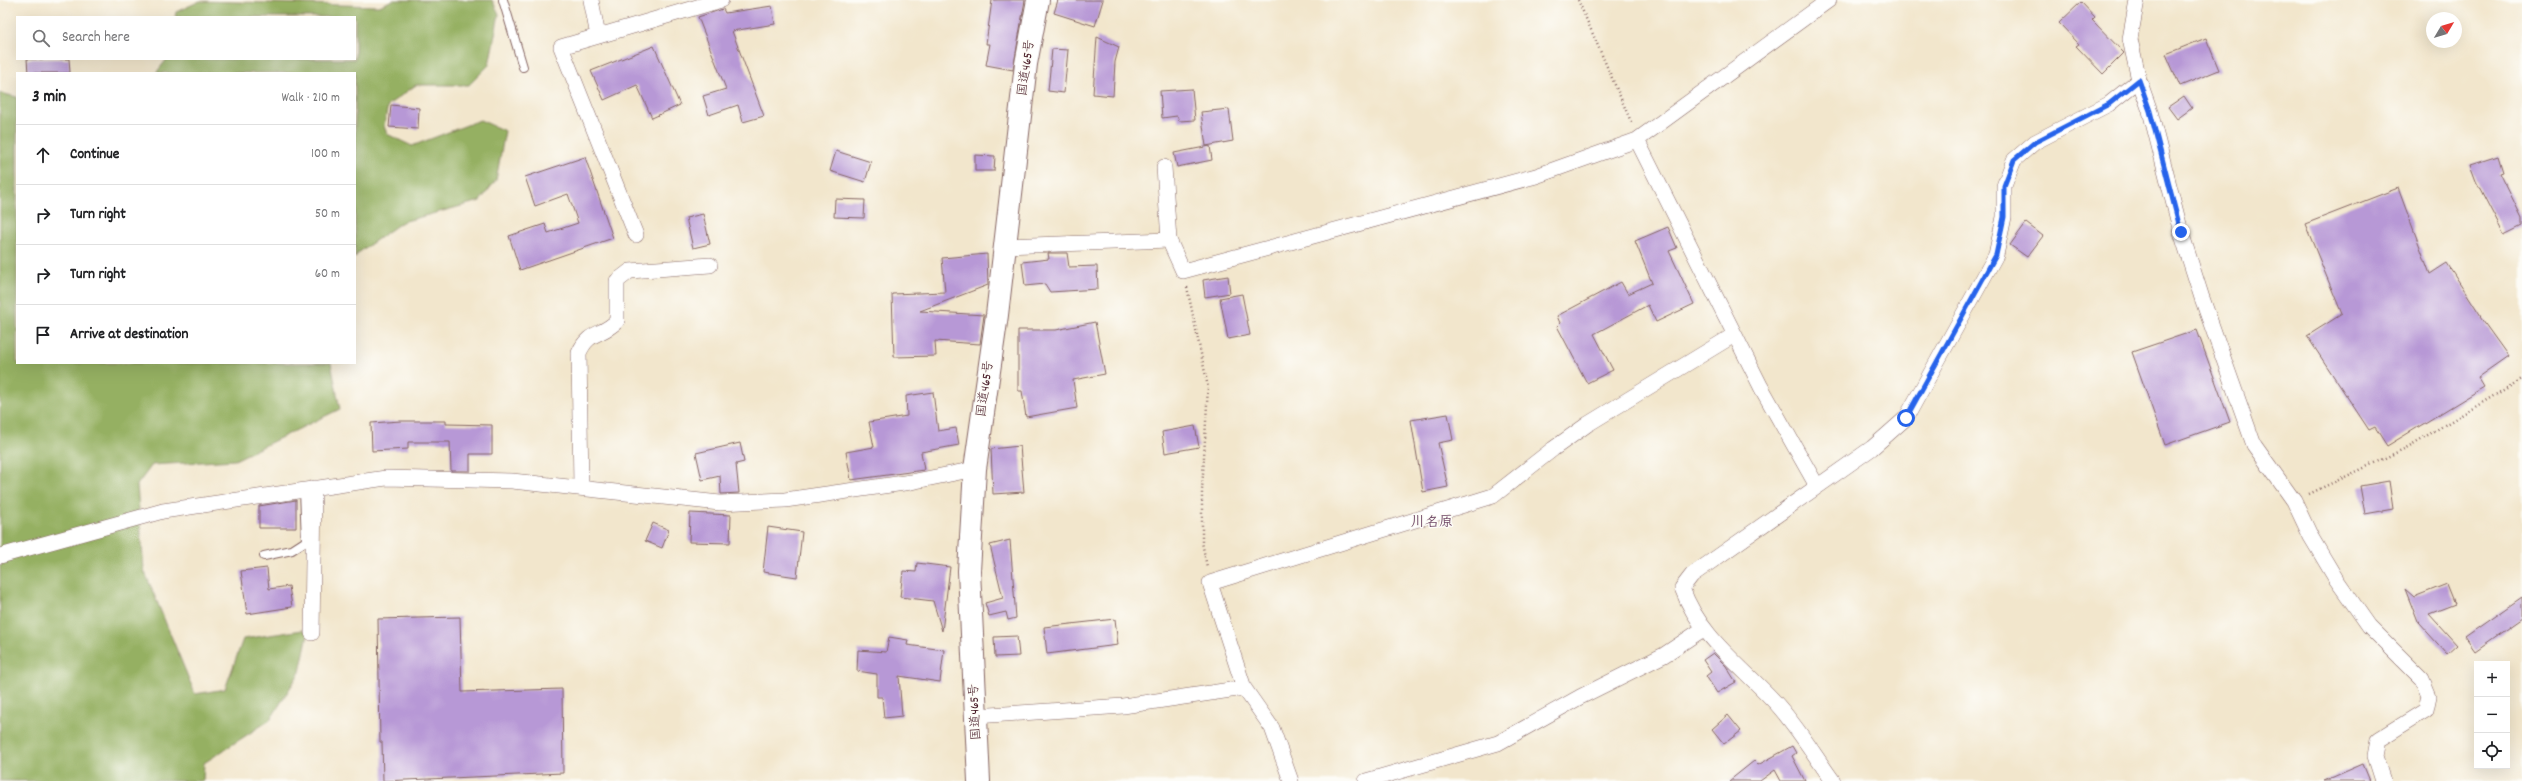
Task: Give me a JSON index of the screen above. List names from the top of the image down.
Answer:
{
  "streets": {
    "highway": ["国道465号"]
  },
  "districts": ["川名原"],
  "north": "top right",
  "page": {
    "search": "Search here",
    "heading": ["3 min", "Walk · 210 m"],
    "list": [
      ["Continue", "100 m"],
      ["Turn right", "50 m"],
      ["Turn right", "60 m"],
      "Arrive at destination"
    ],
    "map_buttons": ["+", "−"]
  }
}
